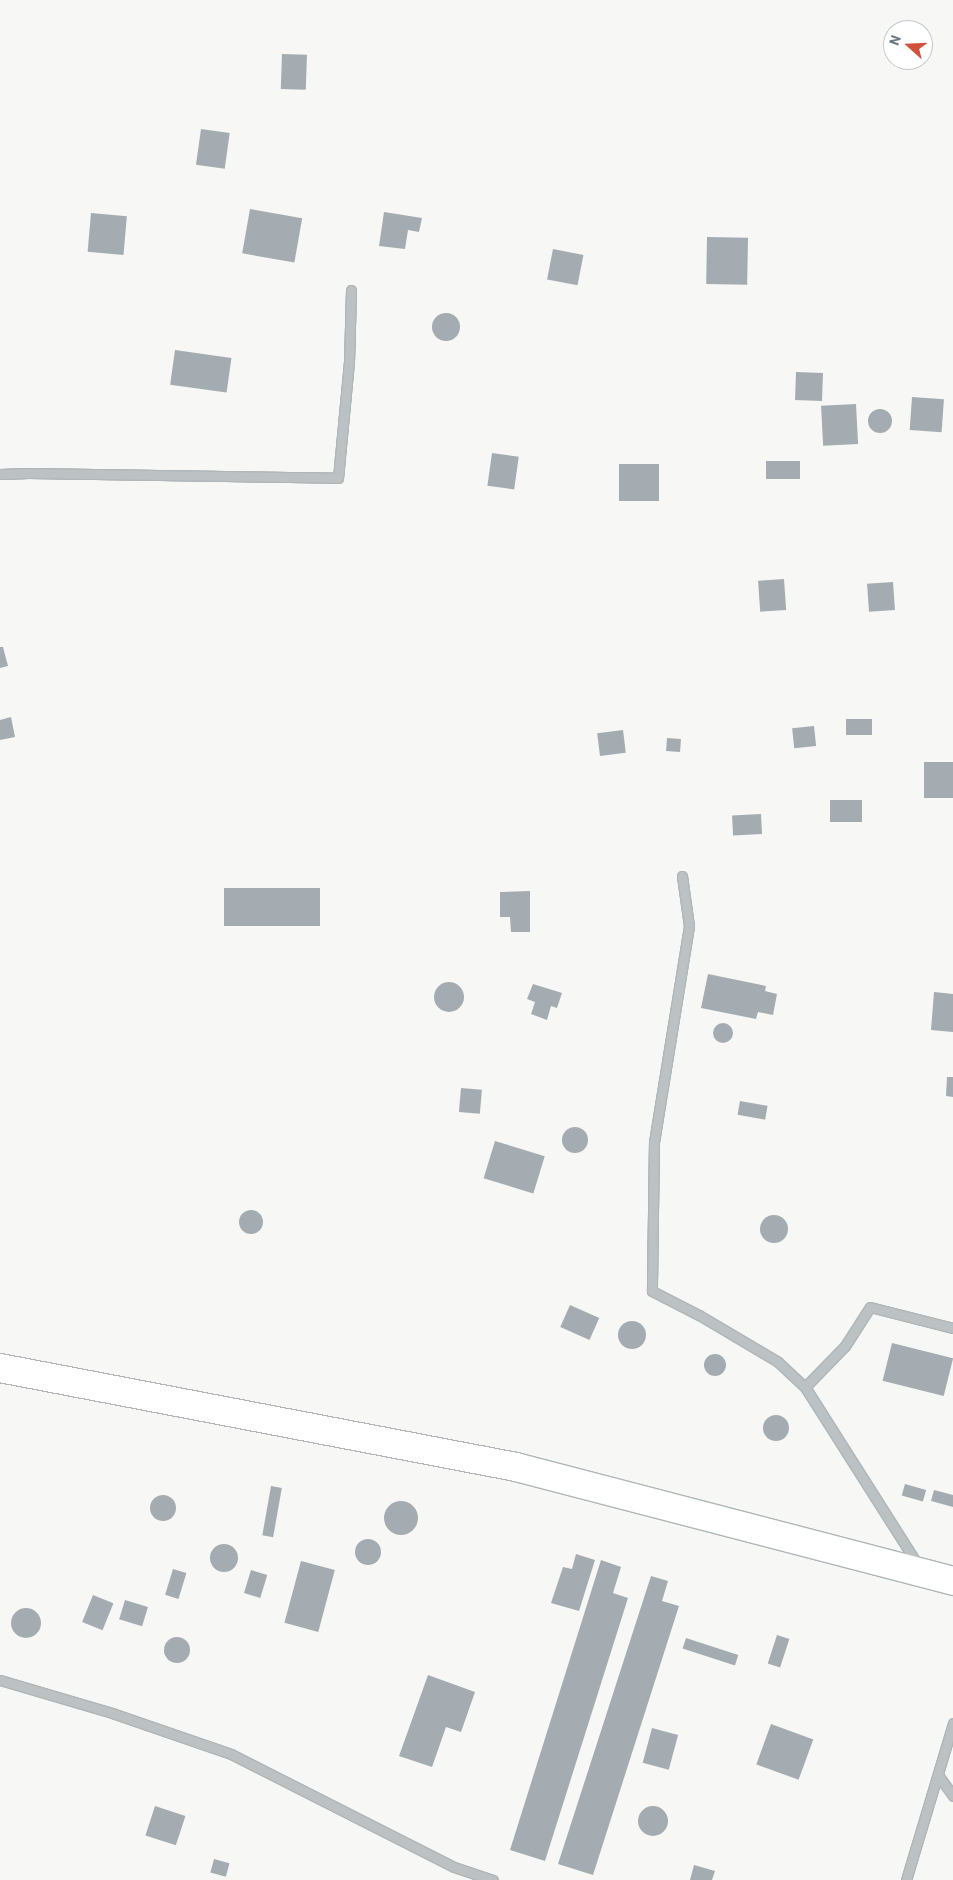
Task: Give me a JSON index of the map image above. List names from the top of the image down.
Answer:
{
  "north": "left"
}
